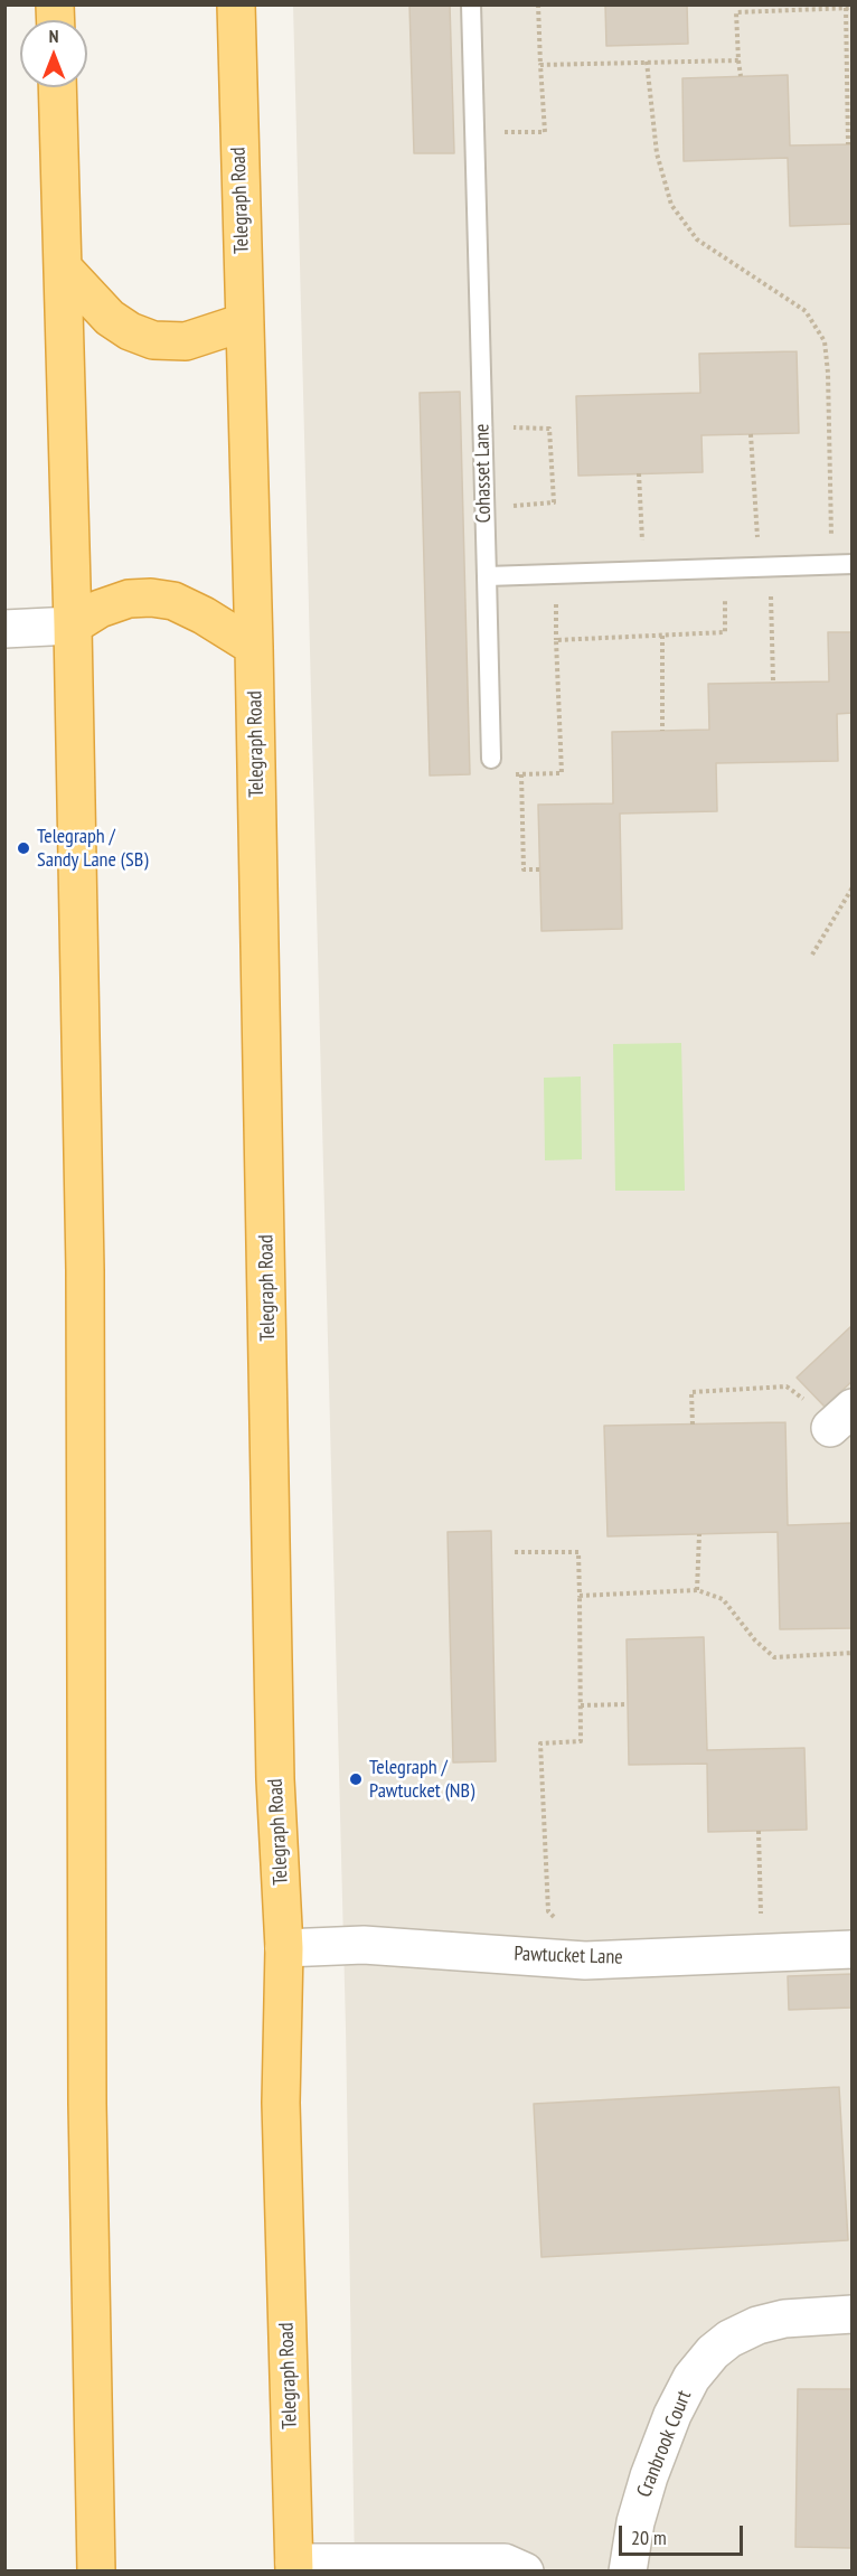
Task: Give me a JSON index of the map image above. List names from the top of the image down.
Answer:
{
  "streets": {
    "highway": ["Telegraph Road"],
    "street": ["Pawtucket Lane", "Cranbrook Court"],
    "lane": ["Cohasset Lane"]
  },
  "crossings": [
    ["Telegraph Road", "Pawtucket Lane"]
  ],
  "places": ["Telegraph / Sandy Lane (SB)", "Telegraph / Pawtucket (NB)"],
  "scale_bar": "20 m",
  "north": "top"
}
